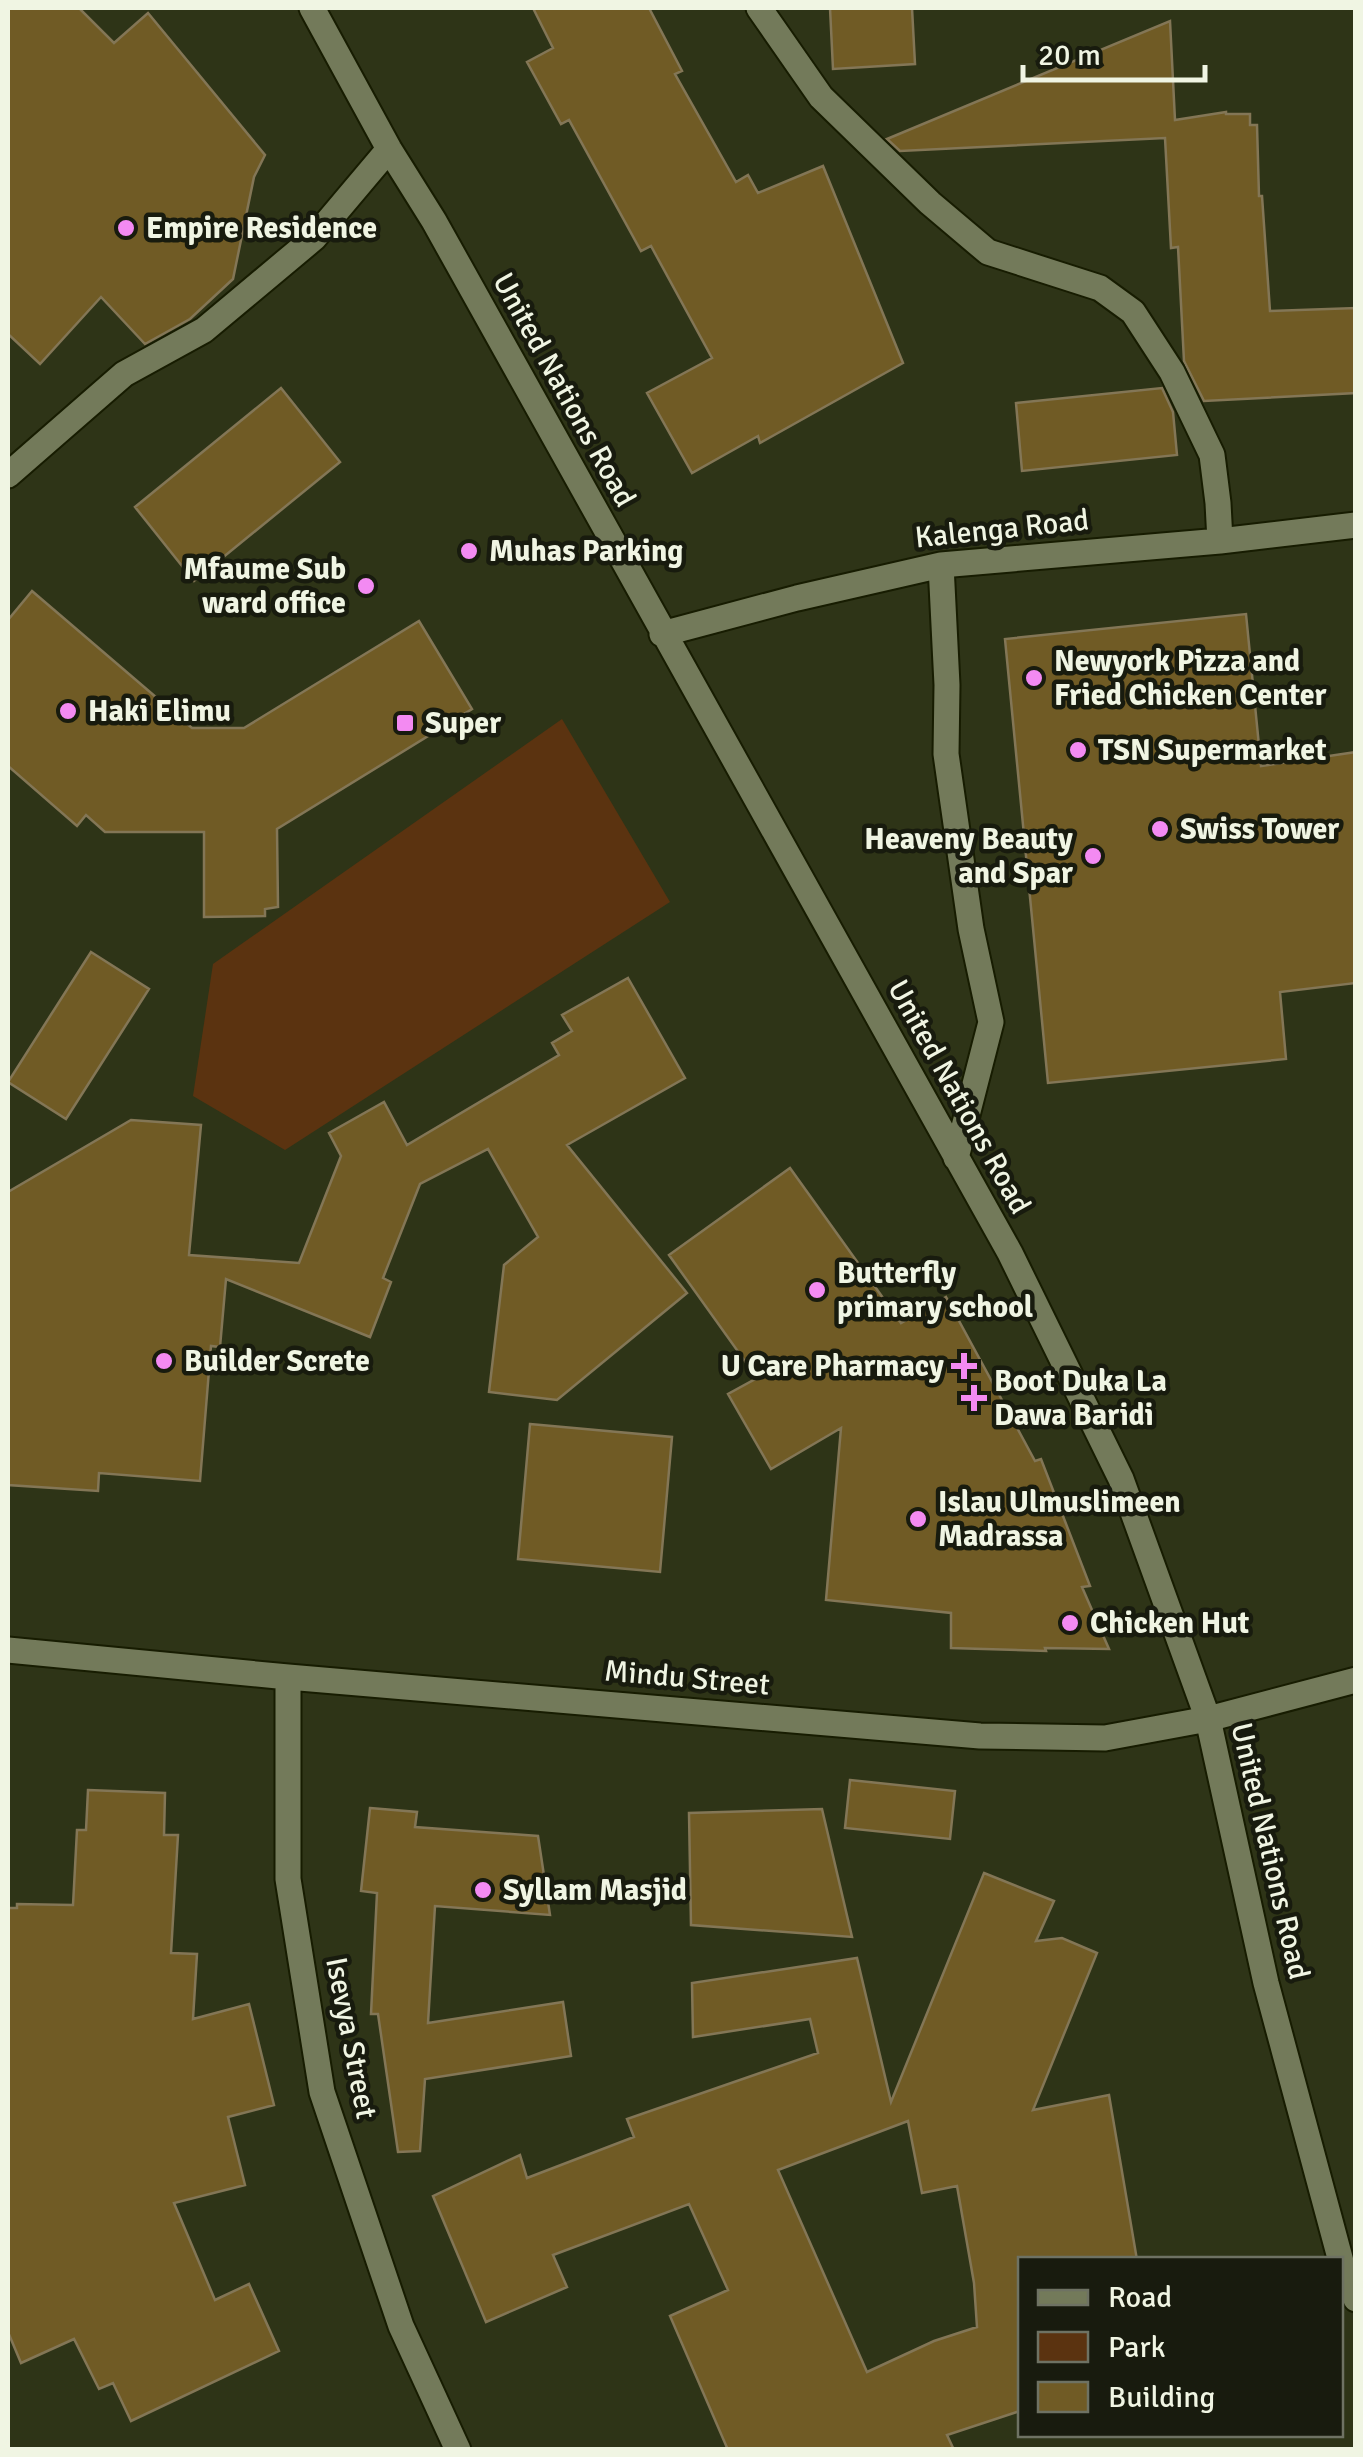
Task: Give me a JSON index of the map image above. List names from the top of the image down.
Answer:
{
  "streets": {
    "street": [
      "United Nations Road",
      "Kalenga Road",
      "Mindu Street",
      "Isevya Street"
    ]
  },
  "crossings": [
    ["United Nations Road", "Kalenga Road"],
    ["United Nations Road", "Mindu Street"],
    ["Mindu Street", "Isevya Street"]
  ],
  "places": {
    "other": [
      "Empire Residence",
      "Muhas Parking",
      "Mfaume Sub ward office",
      "Newyork Pizza and Fried Chicken Center",
      "Haki Elimu",
      "TSN Supermarket",
      "Swiss Tower",
      "Heaveny Beauty and Spar",
      "Butterfly primary school",
      "Builder Screte",
      "Islau Ulmuslimeen Madrassa",
      "Chicken Hut",
      "Syllam Masjid"
    ],
    "transit": ["Super"],
    "health": ["U Care Pharmacy", "Boot Duka La Dawa Baridi"]
  },
  "legend": ["Road", "Park", "Building"],
  "scale_bar": "20 m"
}
